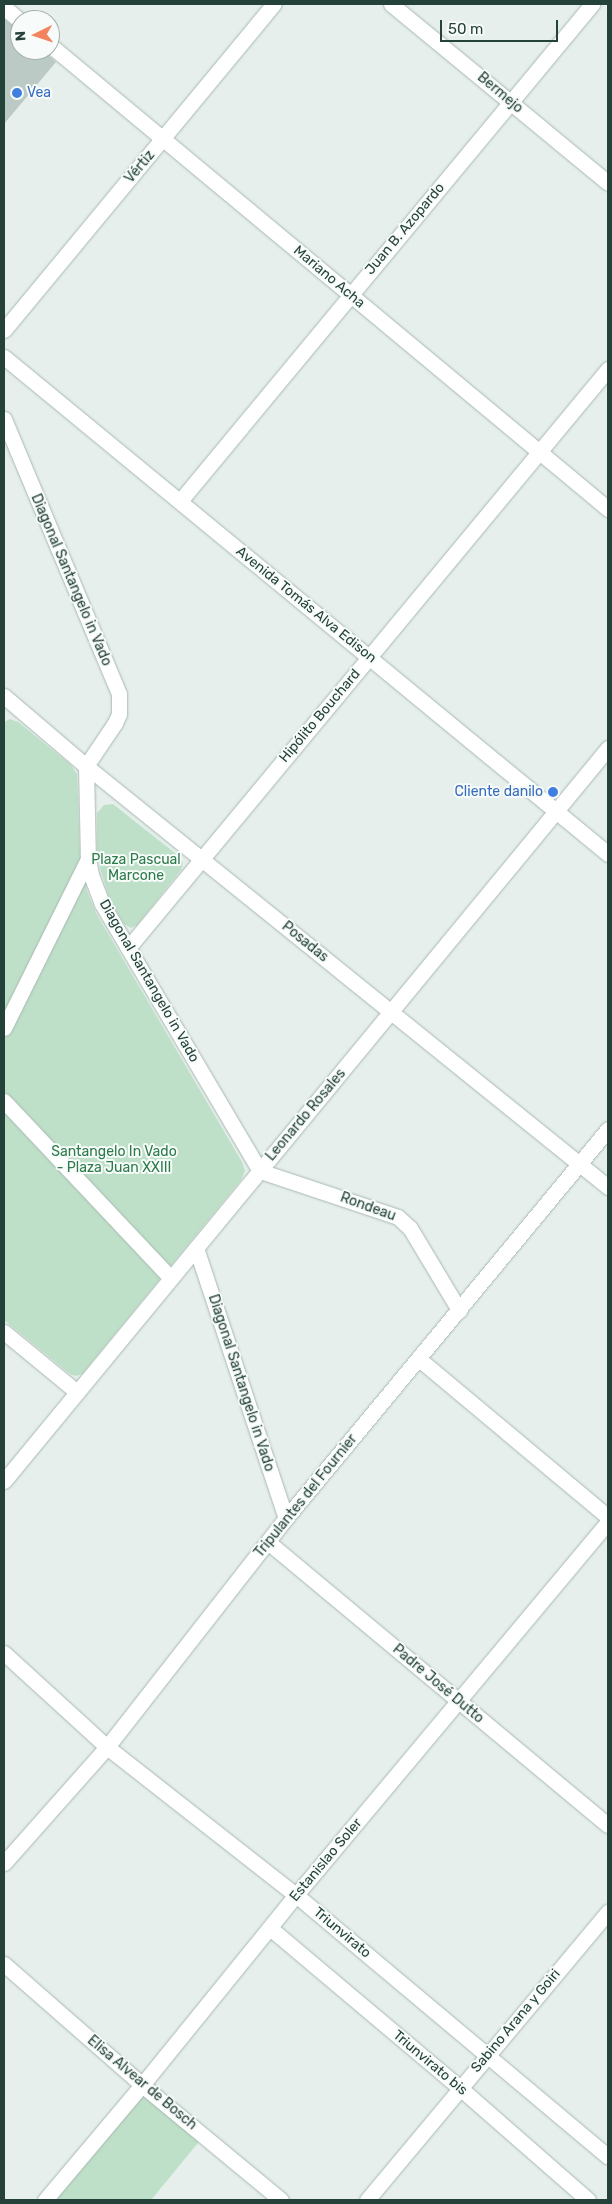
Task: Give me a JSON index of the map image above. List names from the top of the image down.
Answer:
{
  "streets": {
    "street": [
      "Bermejo",
      "Vértiz",
      "Juan B. Azopardo",
      "Mariano Acha",
      "Diagonal Santangelo in Vado",
      "Avenida Tomás Alva Edison",
      "Hipólito Bouchard",
      "Posadas",
      "Leonardo Rosales",
      "Rondeau",
      "Tripulantes del Fournier",
      "Padre José Dutto",
      "Estanislao Soler",
      "Triunvirato",
      "Sabino Arana y Goiri",
      "Triunvirato bis",
      "Elisa Alvear de Bosch"
    ]
  },
  "crossings": [
    ["Bermejo", "Juan B. Azopardo"],
    ["Vértiz", "Mariano Acha"],
    ["Juan B. Azopardo", "Mariano Acha"],
    ["Juan B. Azopardo", "Avenida Tomás Alva Edison"],
    ["Mariano Acha", "Hipólito Bouchard"],
    ["Diagonal Santangelo in Vado", "Hipólito Bouchard"],
    ["Diagonal Santangelo in Vado", "Posadas"],
    ["Diagonal Santangelo in Vado", "Leonardo Rosales"],
    ["Diagonal Santangelo in Vado", "Rondeau"],
    ["Diagonal Santangelo in Vado", "Tripulantes del Fournier"],
    ["Avenida Tomás Alva Edison", "Hipólito Bouchard"],
    ["Avenida Tomás Alva Edison", "Leonardo Rosales"],
    ["Hipólito Bouchard", "Posadas"],
    ["Posadas", "Leonardo Rosales"],
    ["Posadas", "Tripulantes del Fournier"],
    ["Leonardo Rosales", "Rondeau"],
    ["Rondeau", "Tripulantes del Fournier"],
    ["Tripulantes del Fournier", "Padre José Dutto"],
    ["Tripulantes del Fournier", "Triunvirato"],
    ["Padre José Dutto", "Estanislao Soler"],
    ["Estanislao Soler", "Triunvirato"],
    ["Estanislao Soler", "Triunvirato bis"],
    ["Estanislao Soler", "Elisa Alvear de Bosch"],
    ["Triunvirato", "Sabino Arana y Goiri"],
    ["Sabino Arana y Goiri", "Triunvirato bis"]
  ],
  "parks": ["Plaza Pascual Marcone", "Santangelo In Vado - Plaza Juan XXIII"],
  "places": ["Vea", "Cliente danilo"],
  "scale_bar": "50 m",
  "north": "left"
}
